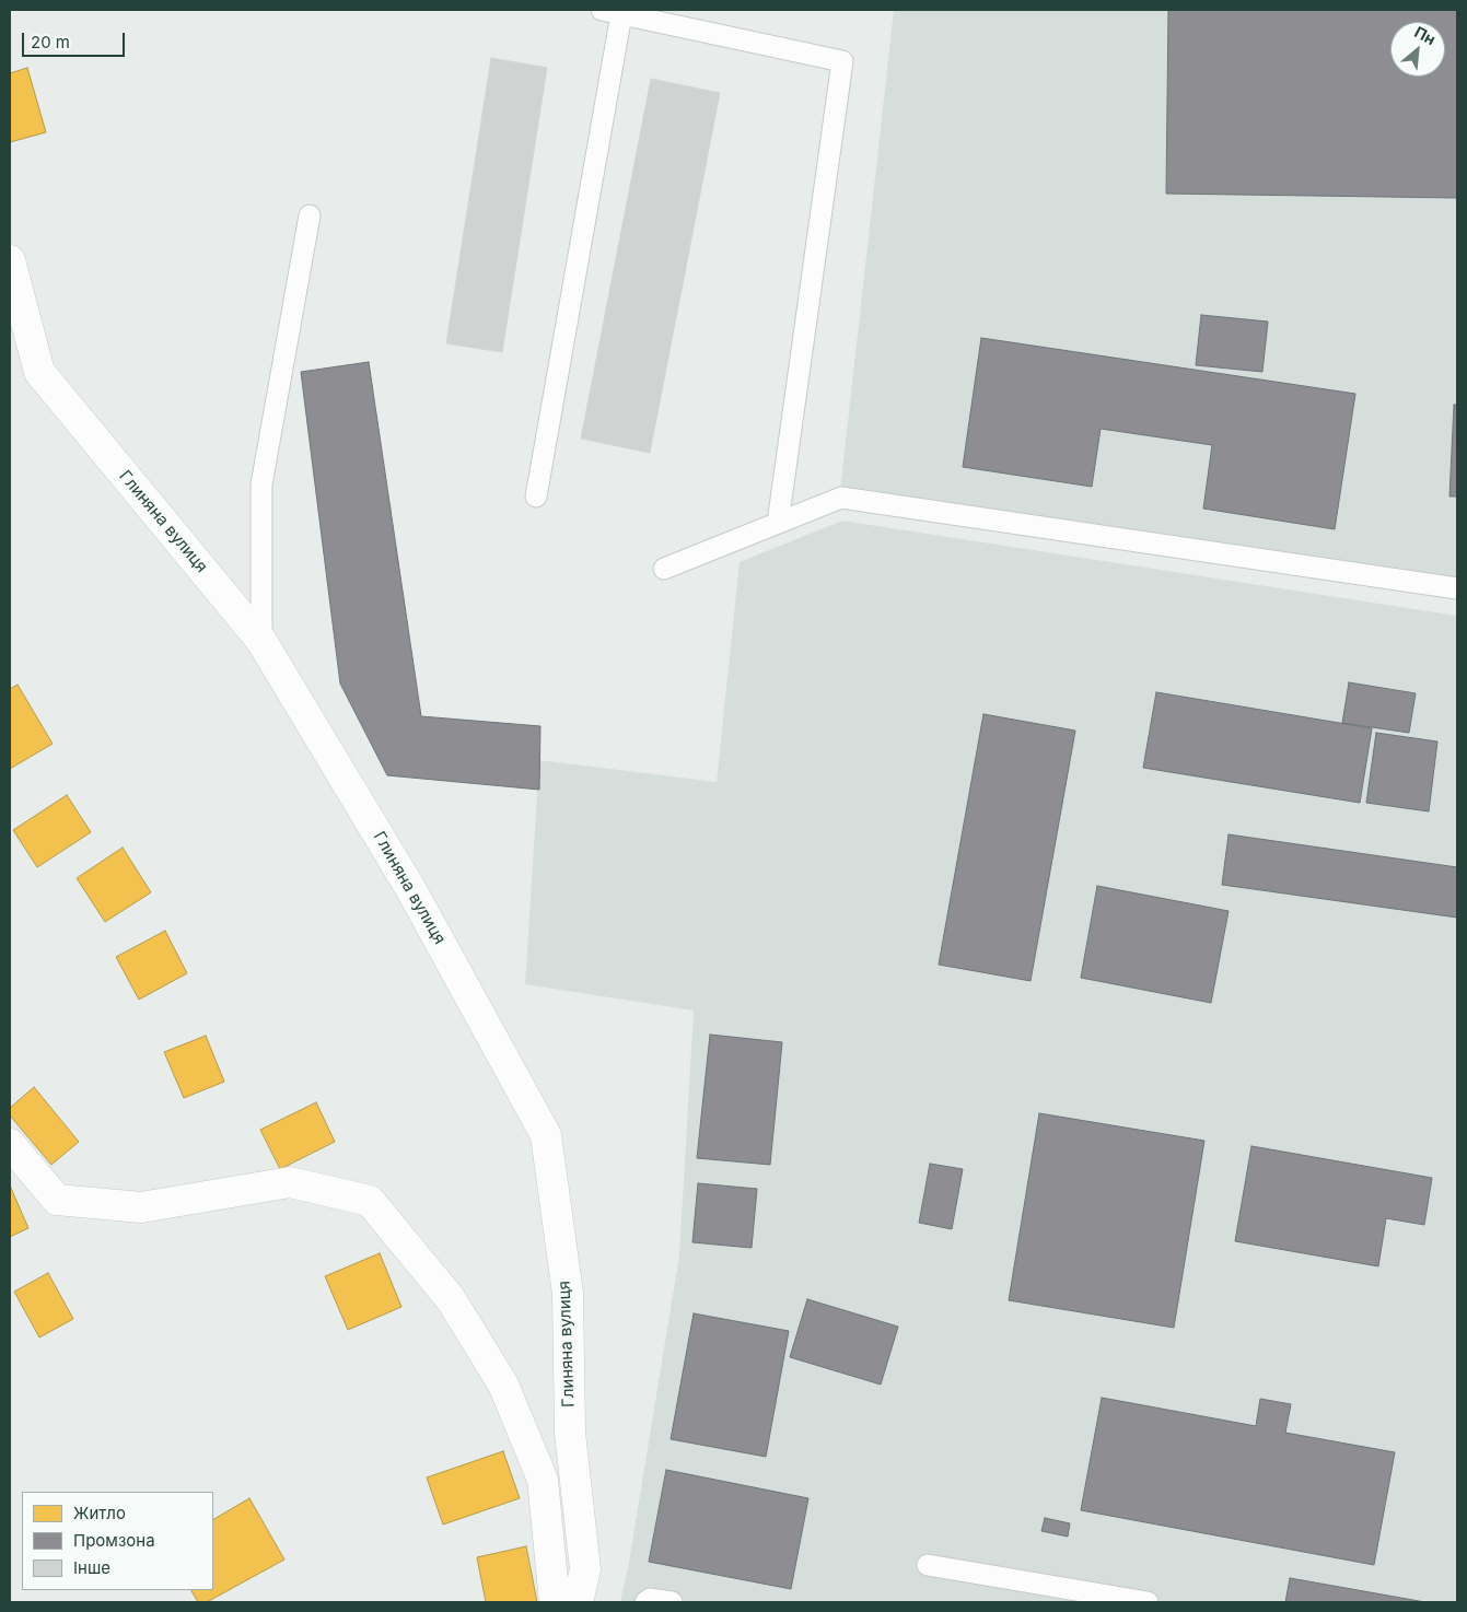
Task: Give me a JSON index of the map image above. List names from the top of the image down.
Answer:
{
  "streets": {
    "street": ["Глиняна вулиця"]
  },
  "legend": ["Житло", "Промзона", "Інше"],
  "scale_bar": "20 m",
  "north": "top right"
}
